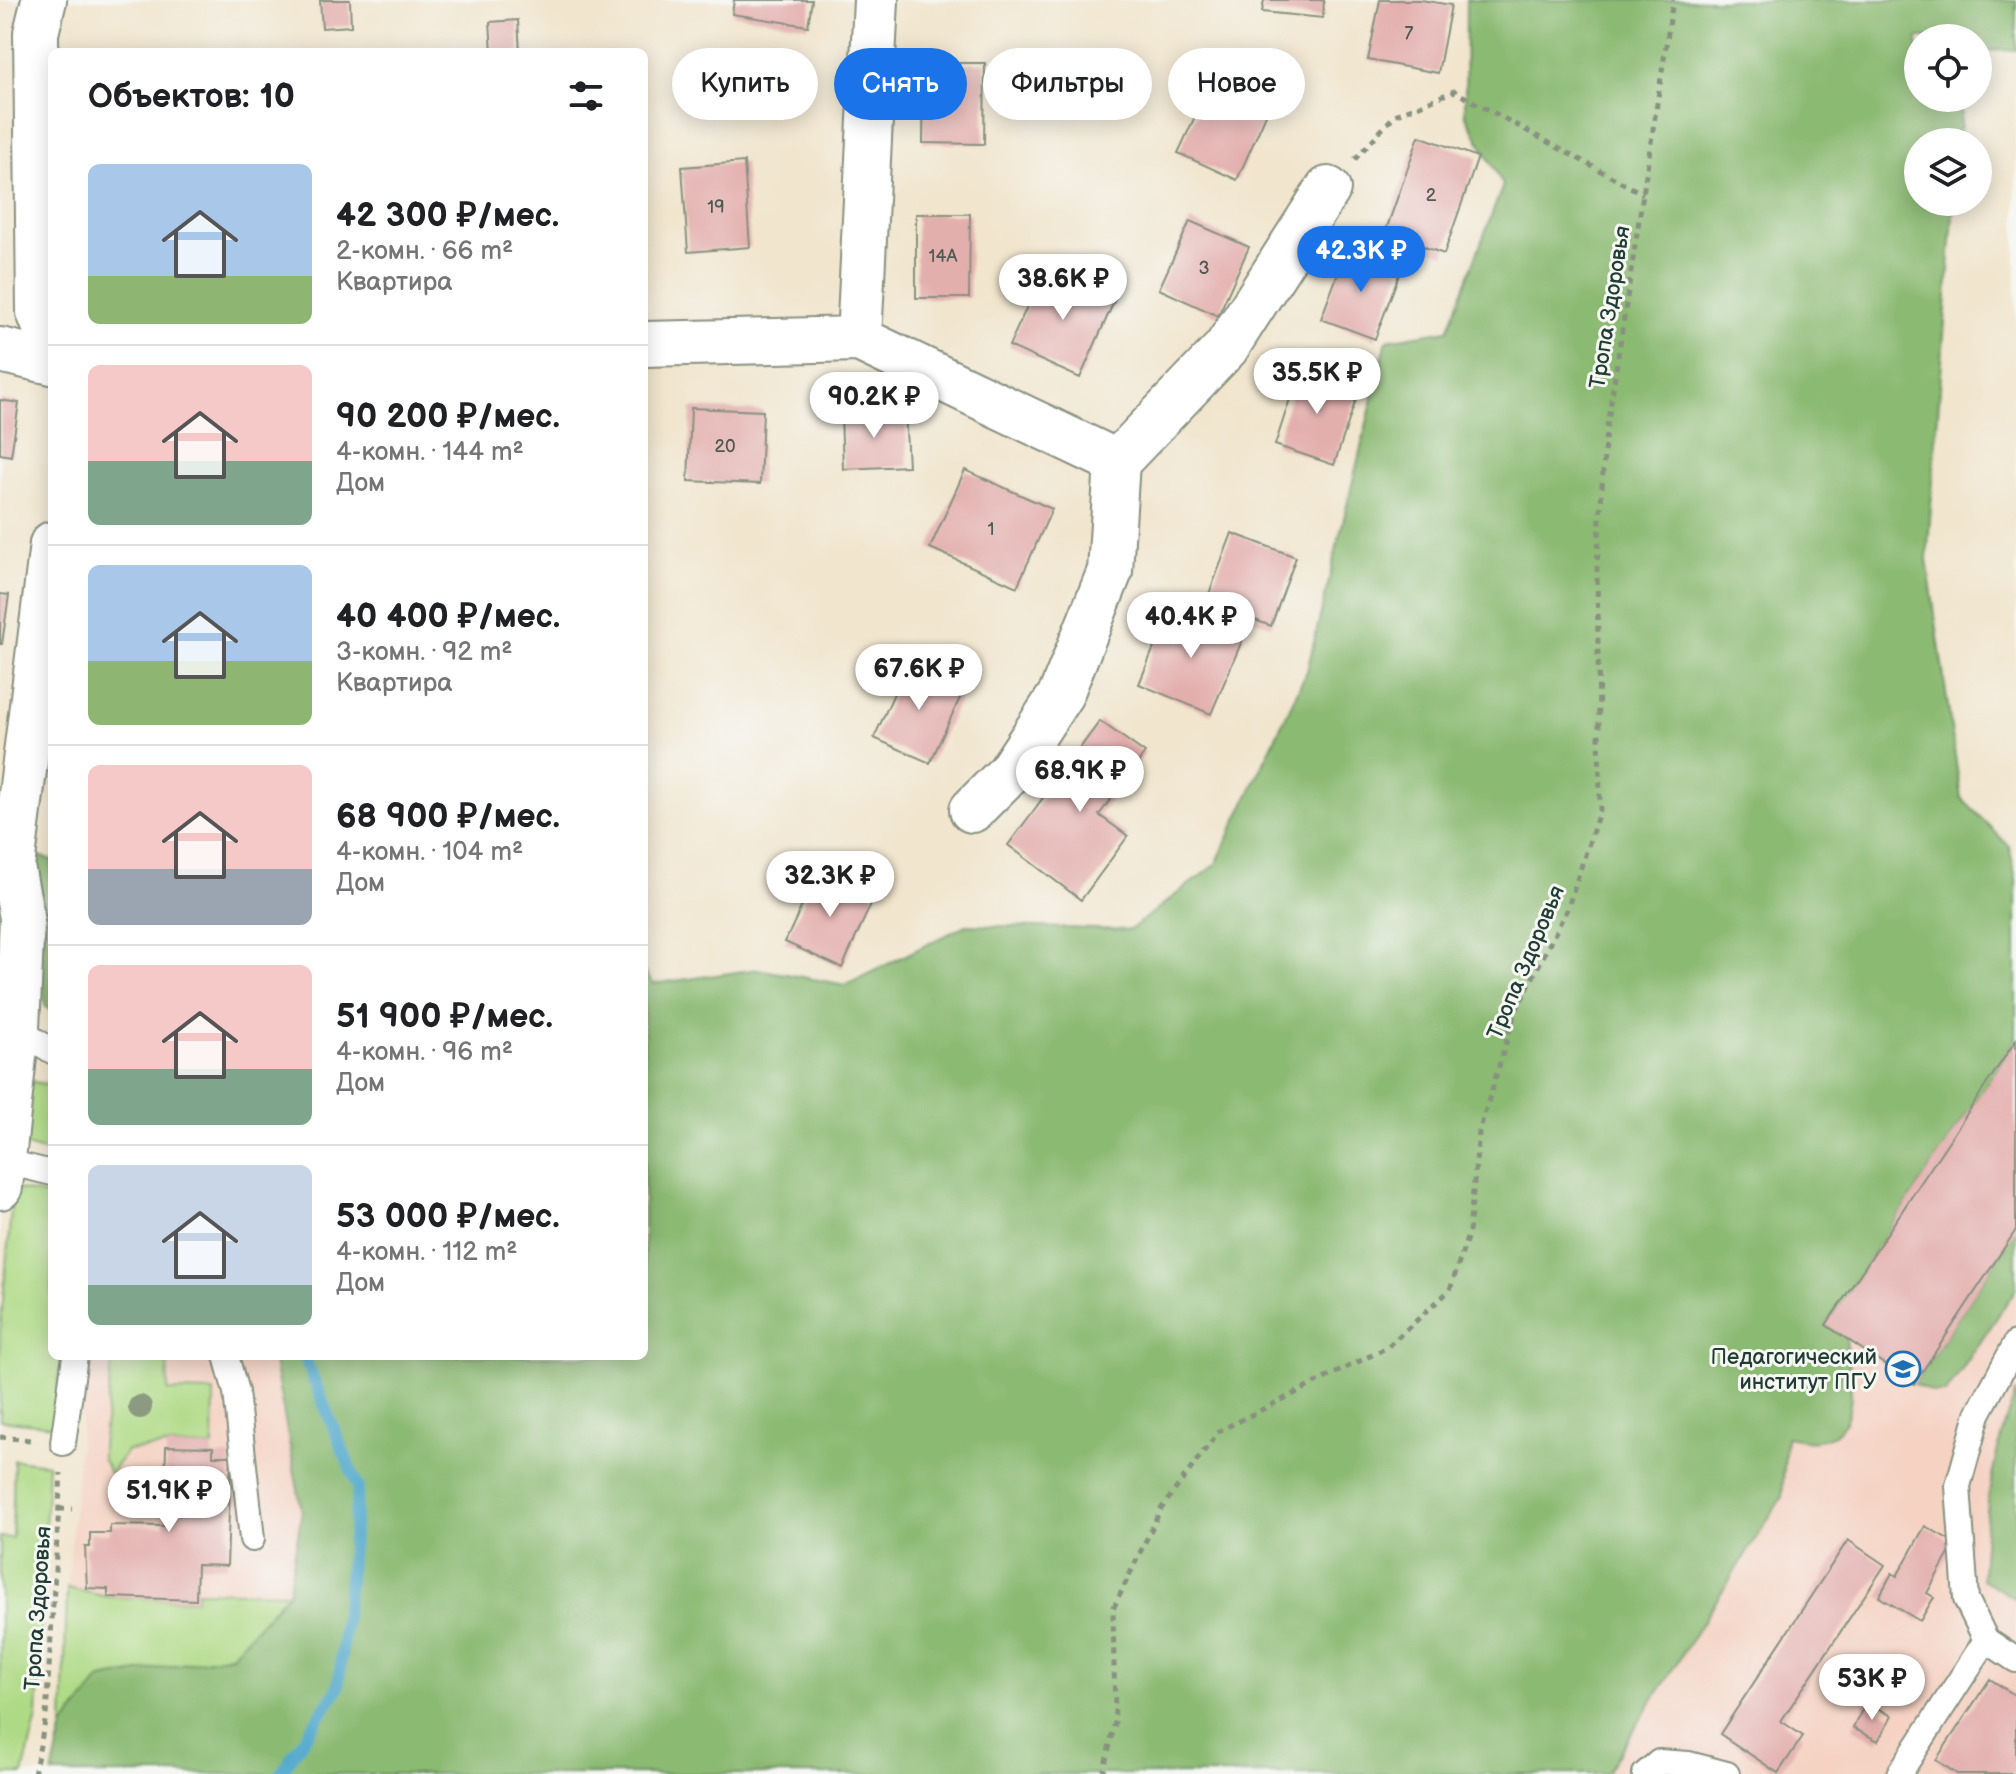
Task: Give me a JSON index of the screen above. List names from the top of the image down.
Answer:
{
  "streets": {
    "path": ["Тропа Здоровья"]
  },
  "places": {
    "school or university": ["Педагогический институт ПГУ"]
  },
  "house_numbers": [
    "7",
    "2",
    "19",
    "14А",
    "3",
    "20",
    "1"
  ],
  "page": {
    "chip": [
      "Купить",
      "Снять",
      "Фильтры",
      "Новое"
    ],
    "heading": "Объектов: 10",
    "list": [
      {
        "name": "42 300 ₽/мес.",
        "note": "2-комн. · 66 m² · Квартира"
      },
      {
        "name": "90 200 ₽/мес.",
        "note": "4-комн. · 144 m² · Дом"
      },
      {
        "name": "40 400 ₽/мес.",
        "note": "3-комн. · 92 m² · Квартира"
      },
      {
        "name": "68 900 ₽/мес.",
        "note": "4-комн. · 104 m² · Дом"
      },
      {
        "name": "51 900 ₽/мес.",
        "note": "4-комн. · 96 m² · Дом"
      },
      {
        "name": "53 000 ₽/мес.",
        "note": "4-комн. · 112 m² · Дом"
      }
    ],
    "price": [
      "42.3K ₽",
      "38.6K ₽",
      "35.5K ₽",
      "90.2K ₽",
      "40.4K ₽",
      "67.6K ₽",
      "68.9K ₽",
      "32.3K ₽",
      "51.9K ₽",
      "53K ₽"
    ]
  }
}
